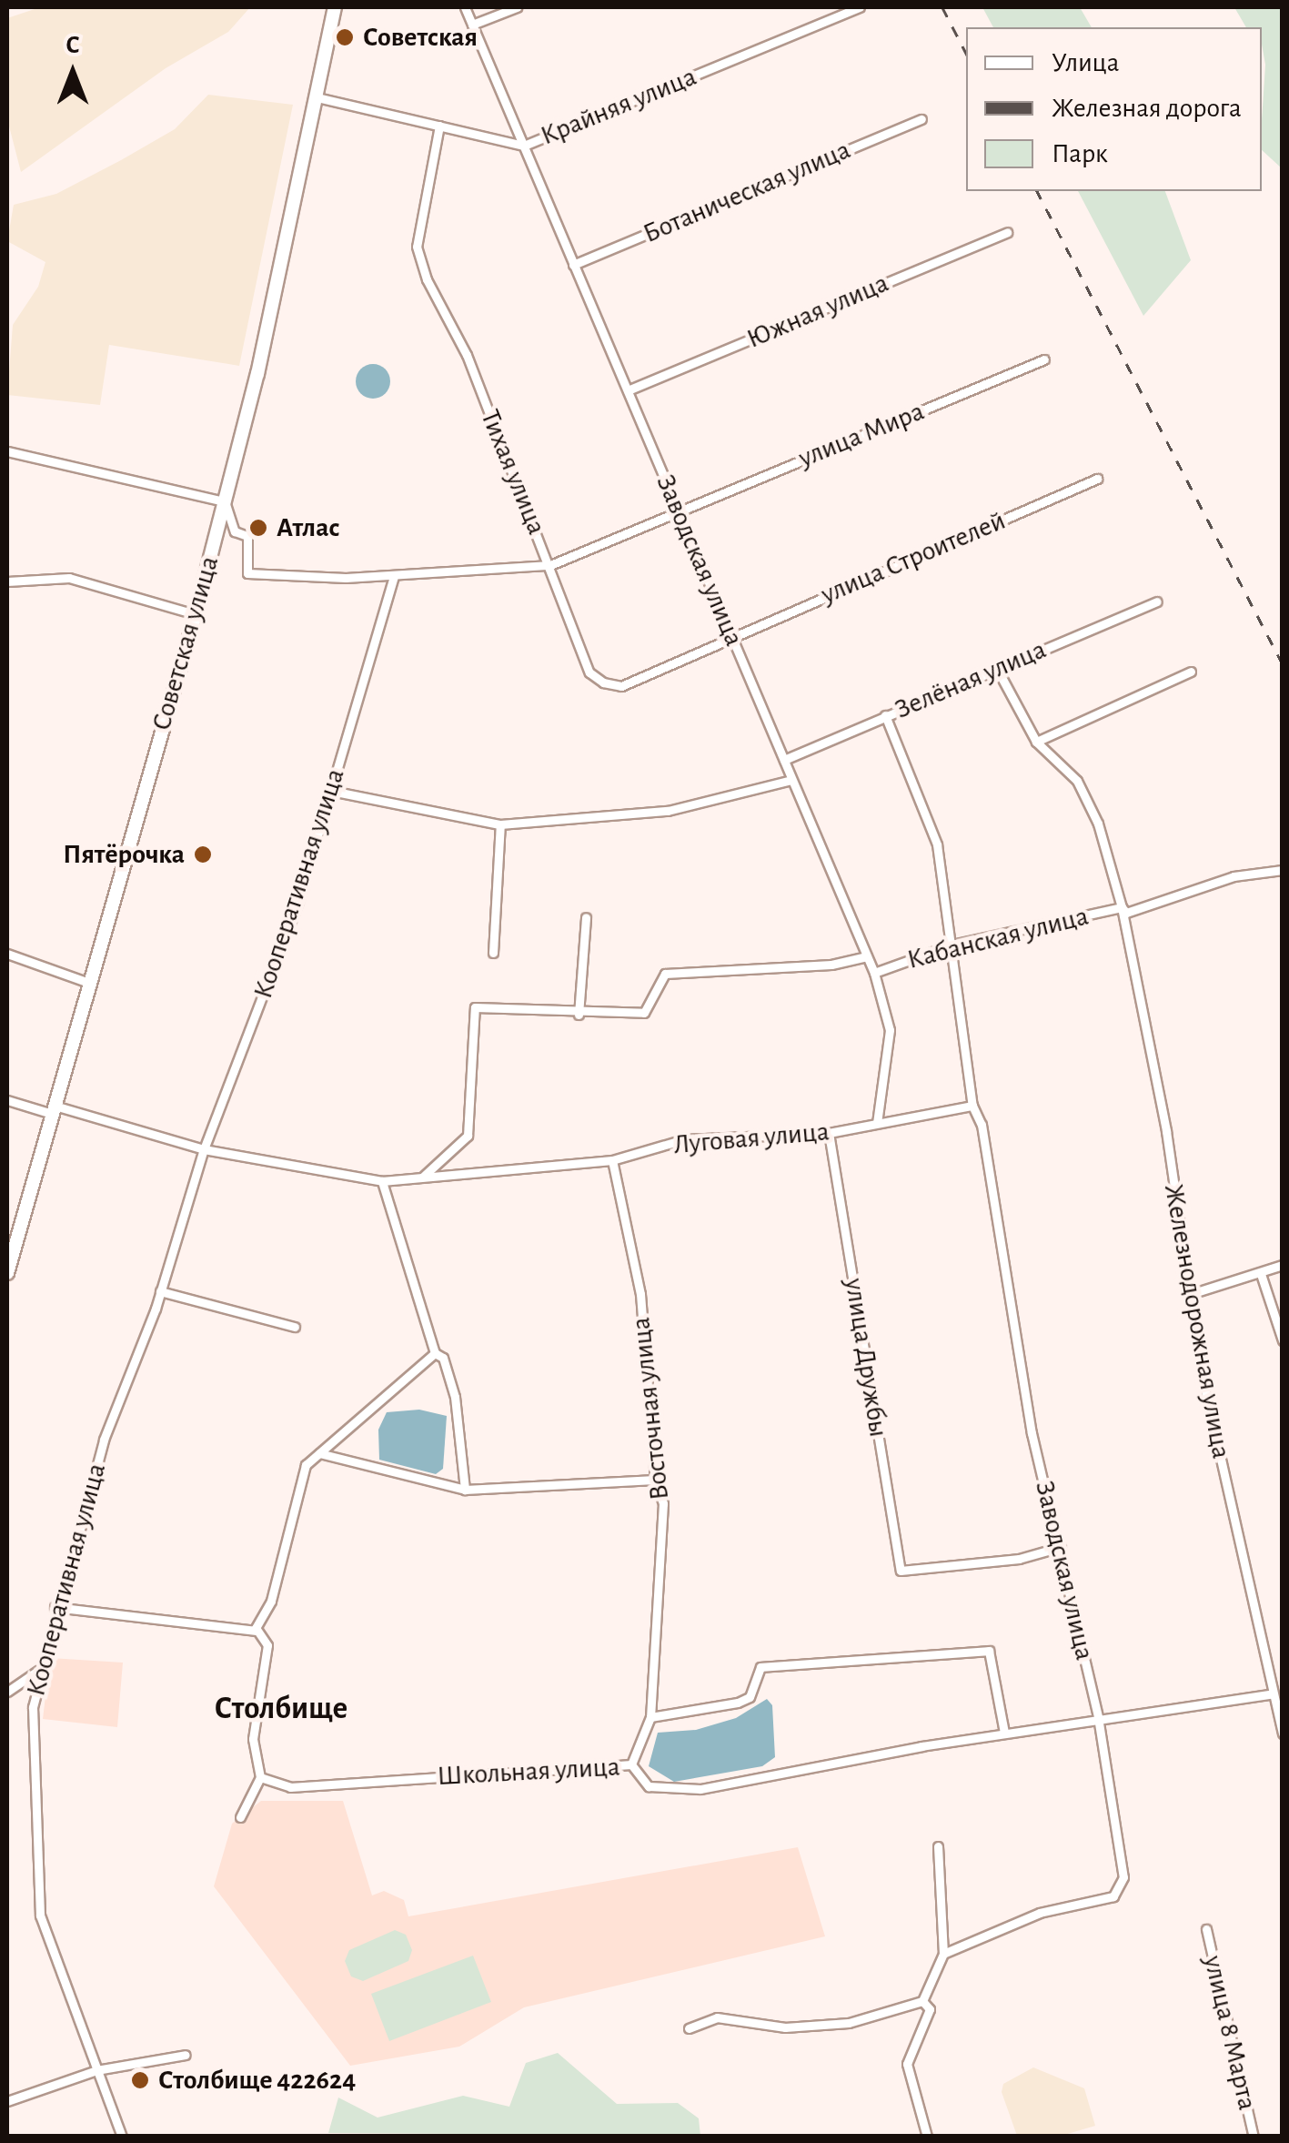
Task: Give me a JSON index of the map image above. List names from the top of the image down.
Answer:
{
  "streets": {
    "street": [
      "Крайняя улица",
      "Ботаническая улица",
      "Южная улица",
      "улица Мира",
      "Тихая улица",
      "улица Строителей",
      "Заводская улица",
      "Советская улица",
      "Зелёная улица",
      "Кооперативная улица",
      "Кабанская улица",
      "Луговая улица",
      "Железнодорожная улица",
      "улица Дружбы",
      "Восточная улица",
      "Школьная улица",
      "улица 8 Марта"
    ]
  },
  "crossings": [
    ["Крайняя улица", "Тихая улица"],
    ["Крайняя улица", "Заводская улица"],
    ["Крайняя улица", "Советская улица"],
    ["Ботаническая улица", "Заводская улица"],
    ["Южная улица", "Заводская улица"],
    ["улица Мира", "Заводская улица"],
    ["Тихая улица", "улица Строителей"],
    ["Тихая улица", "Заводская улица"],
    ["улица Строителей", "Заводская улица"],
    ["Заводская улица", "Зелёная улица"],
    ["Заводская улица", "Кабанская улица"],
    ["Заводская улица", "Луговая улица"],
    ["Заводская улица", "улица Дружбы"],
    ["Заводская улица", "Школьная улица"],
    ["Советская улица", "Луговая улица"],
    ["Зелёная улица", "Кабанская улица"],
    ["Кооперативная улица", "Луговая улица"],
    ["Кабанская улица", "Железнодорожная улица"],
    ["Луговая улица", "улица Дружбы"],
    ["Луговая улица", "Восточная улица"],
    ["Железнодорожная улица", "Школьная улица"],
    ["Восточная улица", "Школьная улица"]
  ],
  "districts": ["Столбище"],
  "places": [
    "Советская",
    "Атлас",
    "Пятёрочка",
    "Столбище 422624"
  ],
  "legend": ["Улица", "Железная дорога", "Парк"],
  "north": "top"
}
